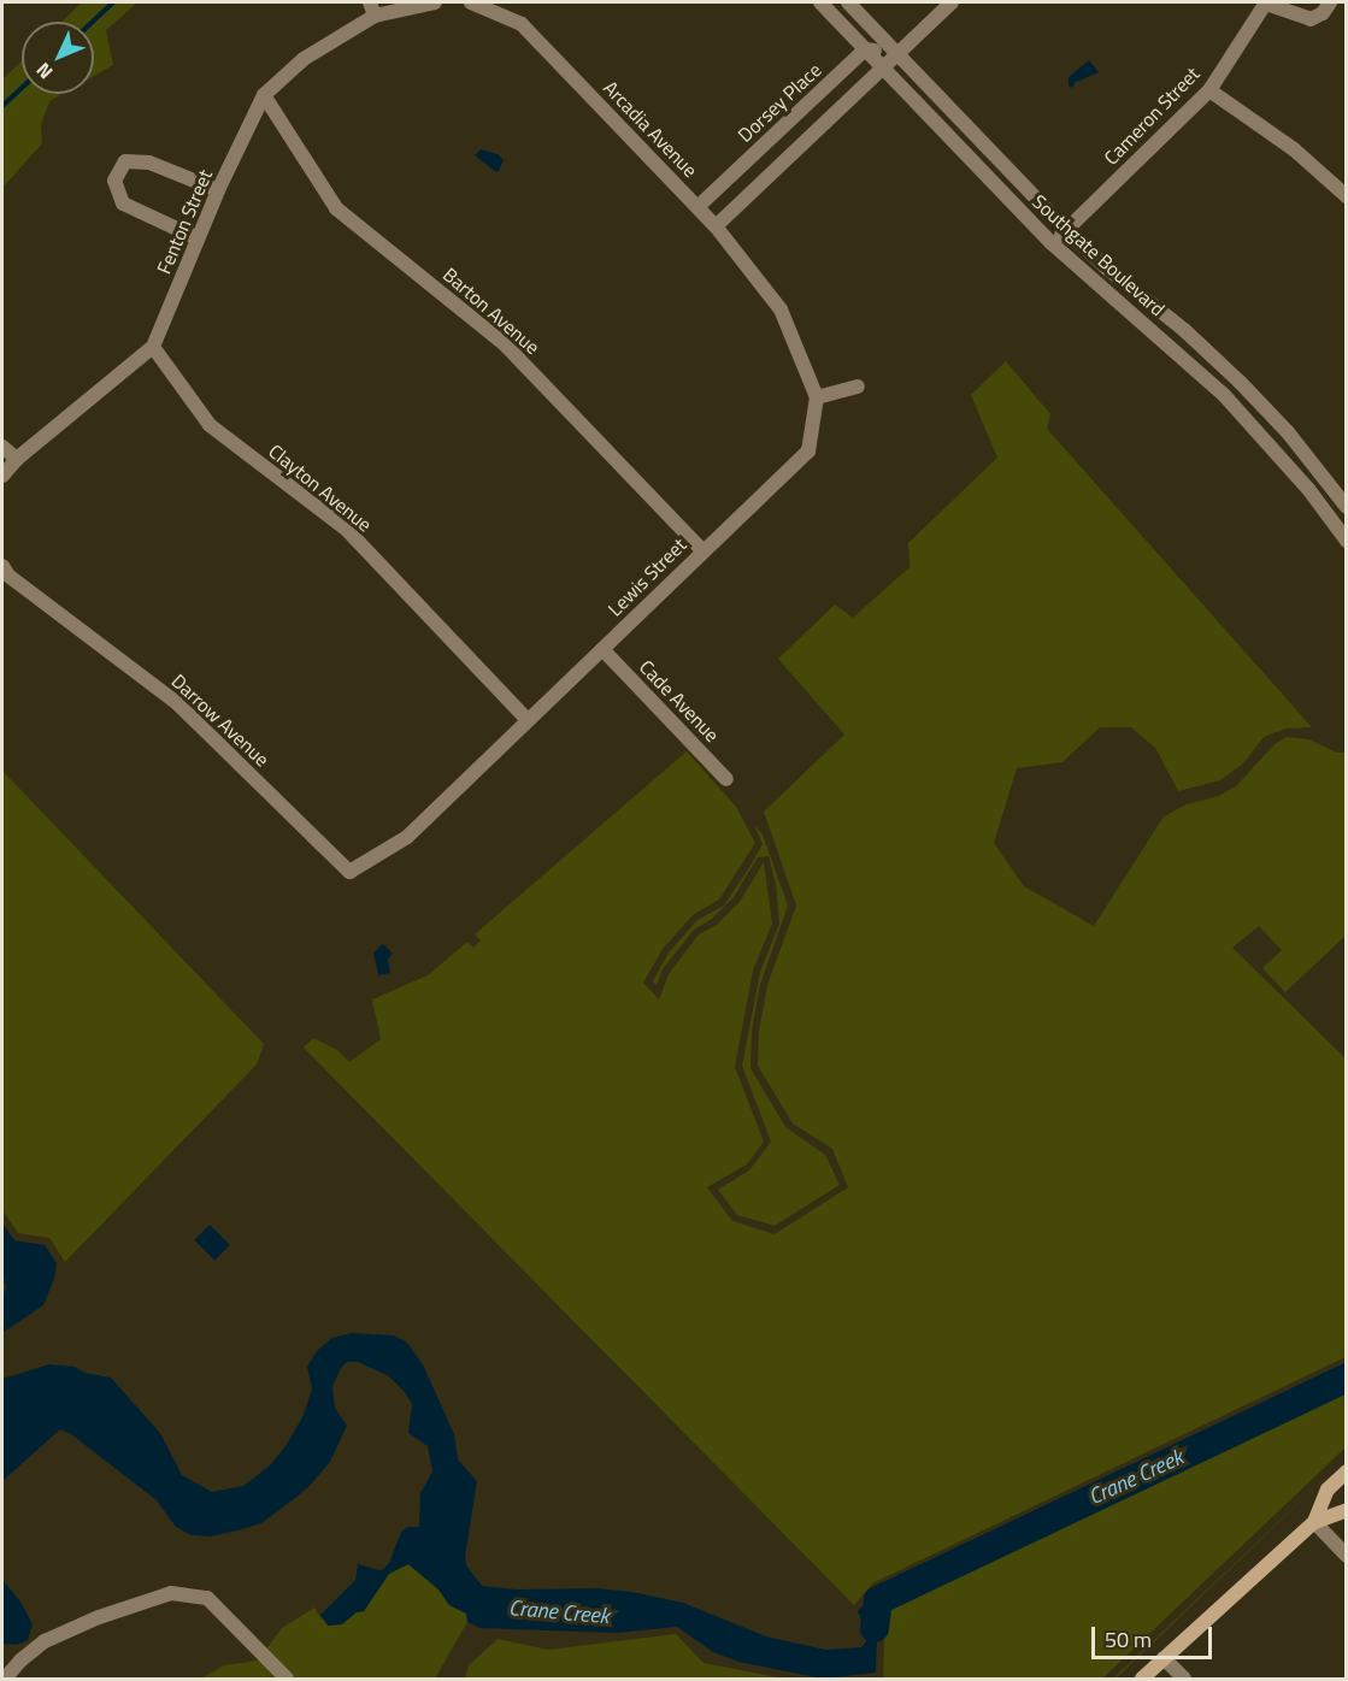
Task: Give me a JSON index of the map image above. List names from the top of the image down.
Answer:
{
  "streets": {
    "street": [
      "Dorsey Place",
      "Cameron Street",
      "Arcadia Avenue",
      "Fenton Street",
      "Southgate Boulevard",
      "Barton Avenue",
      "Clayton Avenue",
      "Lewis Street",
      "Cade Avenue",
      "Darrow Avenue"
    ]
  },
  "crossings": [
    ["Dorsey Place", "Arcadia Avenue"],
    ["Dorsey Place", "Southgate Boulevard"],
    ["Cameron Street", "Southgate Boulevard"],
    ["Arcadia Avenue", "Lewis Street"],
    ["Fenton Street", "Barton Avenue"],
    ["Fenton Street", "Clayton Avenue"],
    ["Barton Avenue", "Lewis Street"],
    ["Clayton Avenue", "Lewis Street"],
    ["Lewis Street", "Cade Avenue"],
    ["Lewis Street", "Darrow Avenue"]
  ],
  "water": ["Crane Creek"],
  "scale_bar": "50 m",
  "north": "bottom left"
}
